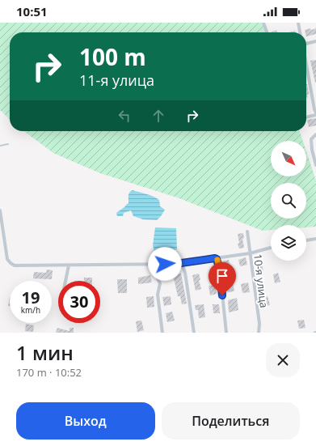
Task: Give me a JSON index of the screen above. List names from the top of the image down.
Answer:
{
  "streets": {
    "street": ["10-я улица"]
  },
  "north": "bottom right",
  "page": {
    "status": "10:51",
    "turn": ["100 m", "11-я улица"],
    "speed": "19 km/h",
    "limit": "30",
    "heading": ["1 мин", "170 m · 10:52"],
    "buttons": ["Выход", "Поделиться"]
  }
}
